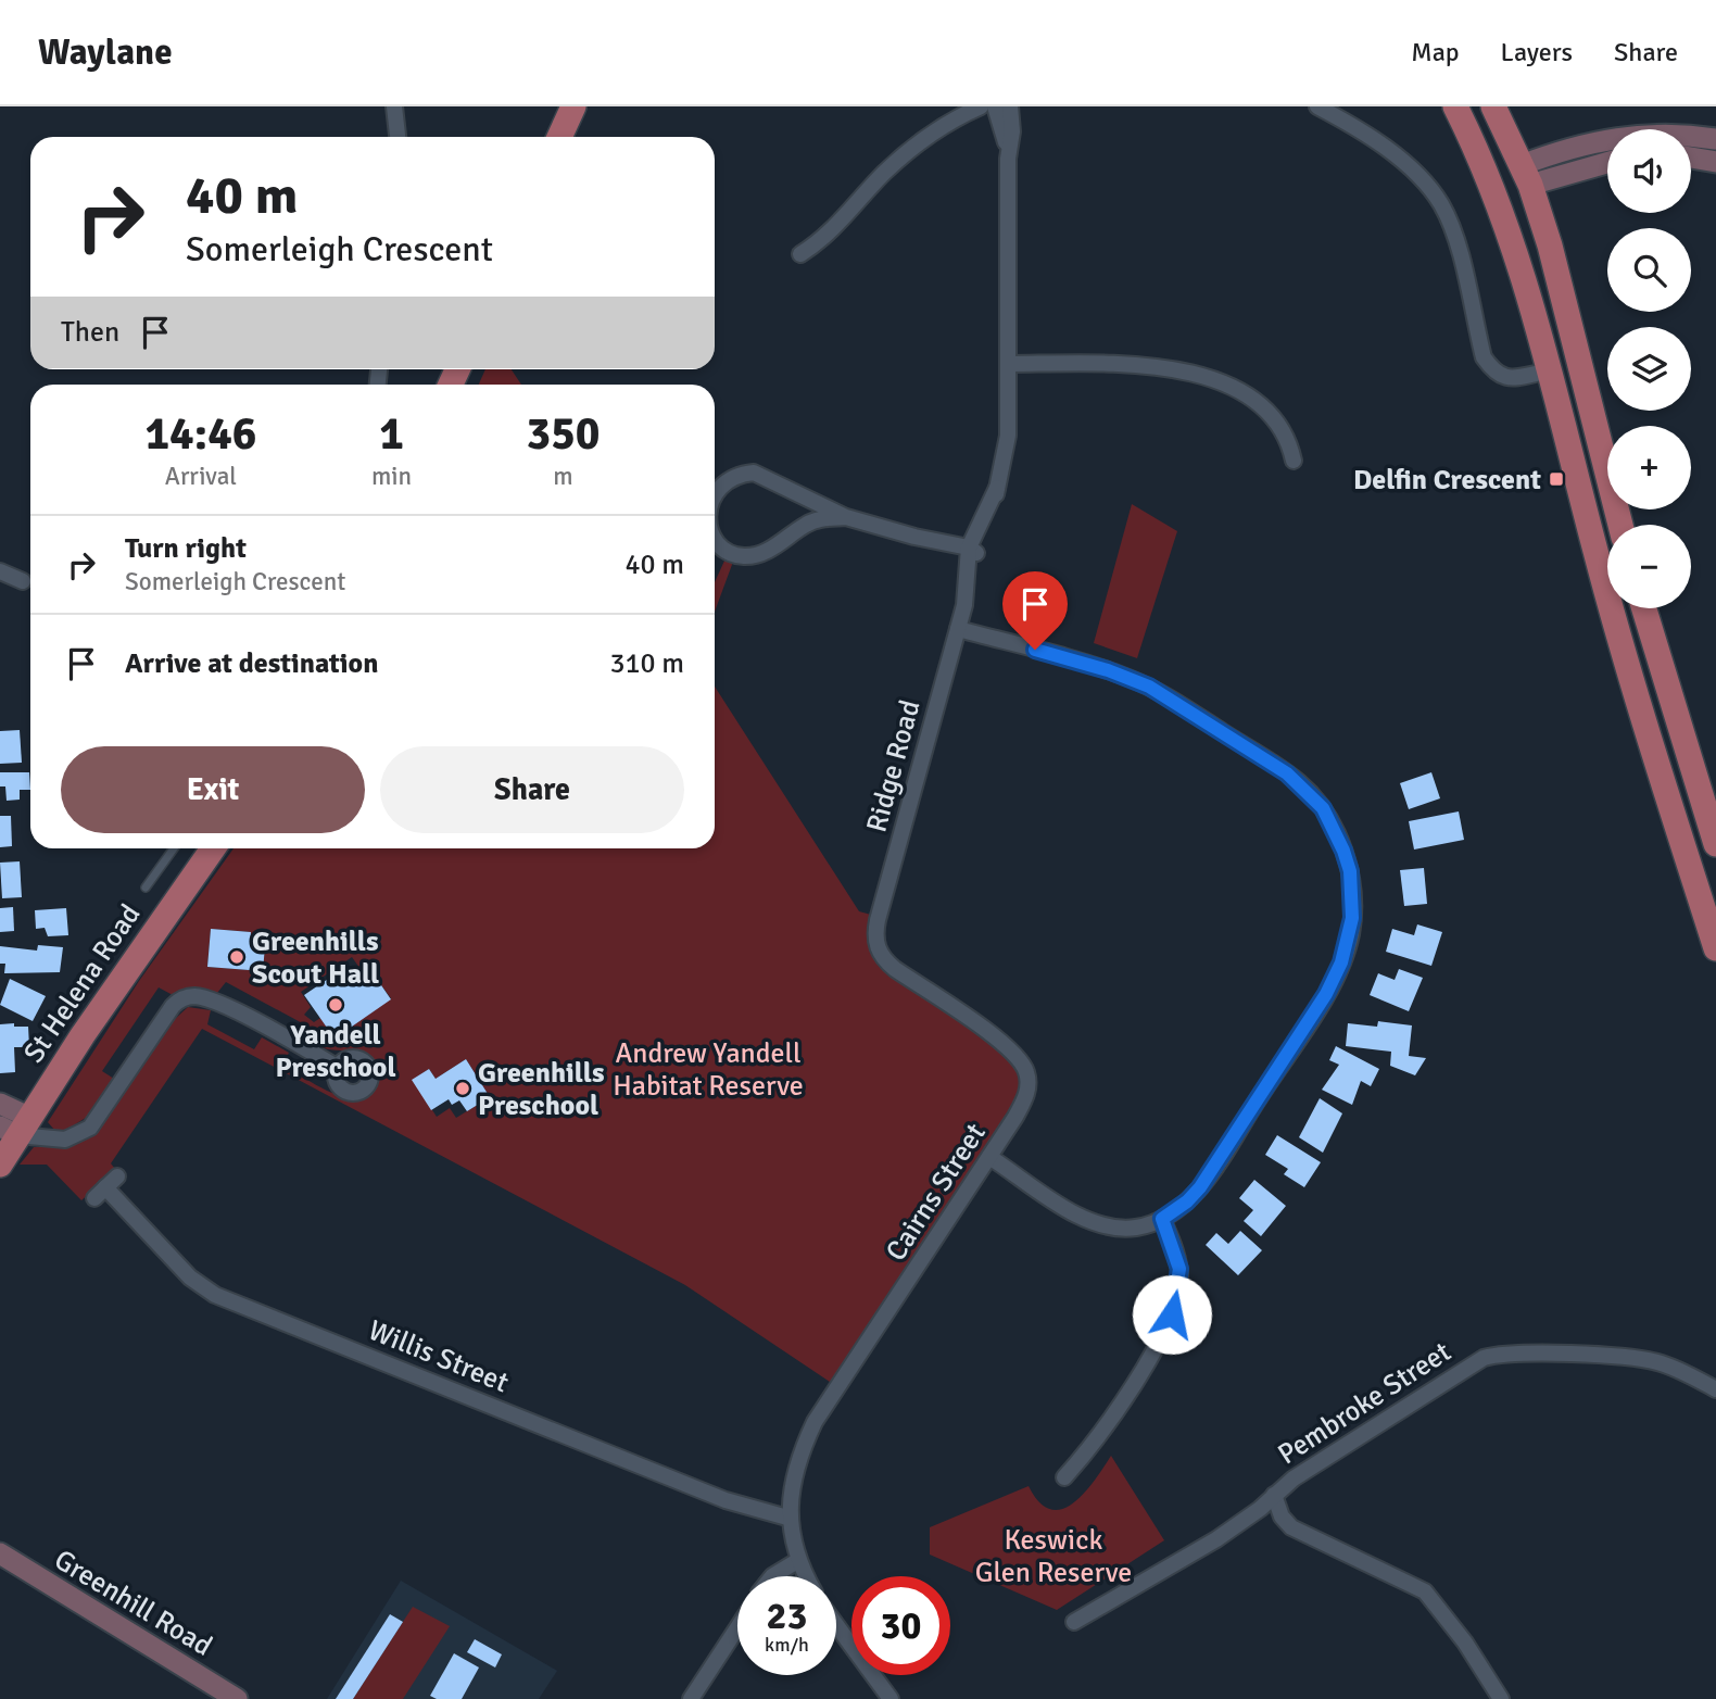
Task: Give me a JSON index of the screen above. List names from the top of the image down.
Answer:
{
  "streets": {
    "main road": ["St Helena Road"],
    "street": [
      "Ridge Road",
      "Cairns Street",
      "Willis Street",
      "Pembroke Street",
      "Greenhill Road"
    ]
  },
  "crossings": [
    ["Ridge Road", "Cairns Street"],
    ["Cairns Street", "Willis Street"]
  ],
  "parks": ["Andrew Yandell Habitat Reserve", "Keswick Glen Reserve"],
  "places": {
    "transit": ["Delfin Crescent"],
    "other": ["Greenhills Scout Hall", "Yandell Preschool", "Greenhills Preschool"]
  },
  "page": {
    "header": "Waylane",
    "nav": ["Map", "Layers", "Share"],
    "map_buttons": ["+", "−"],
    "turn": ["40 m", "Somerleigh Crescent"],
    "then": "Then",
    "eta": [
      "14:46",
      "Arrival",
      "1",
      "min",
      "350",
      "m"
    ],
    "list": [
      {
        "name": "Turn right",
        "note": "Somerleigh Crescent",
        "value": "40 m"
      },
      {
        "name": "Arrive at destination",
        "value": "310 m"
      }
    ],
    "buttons": ["Exit", "Share"],
    "speed": "23 km/h",
    "limit": "30"
  }
}
